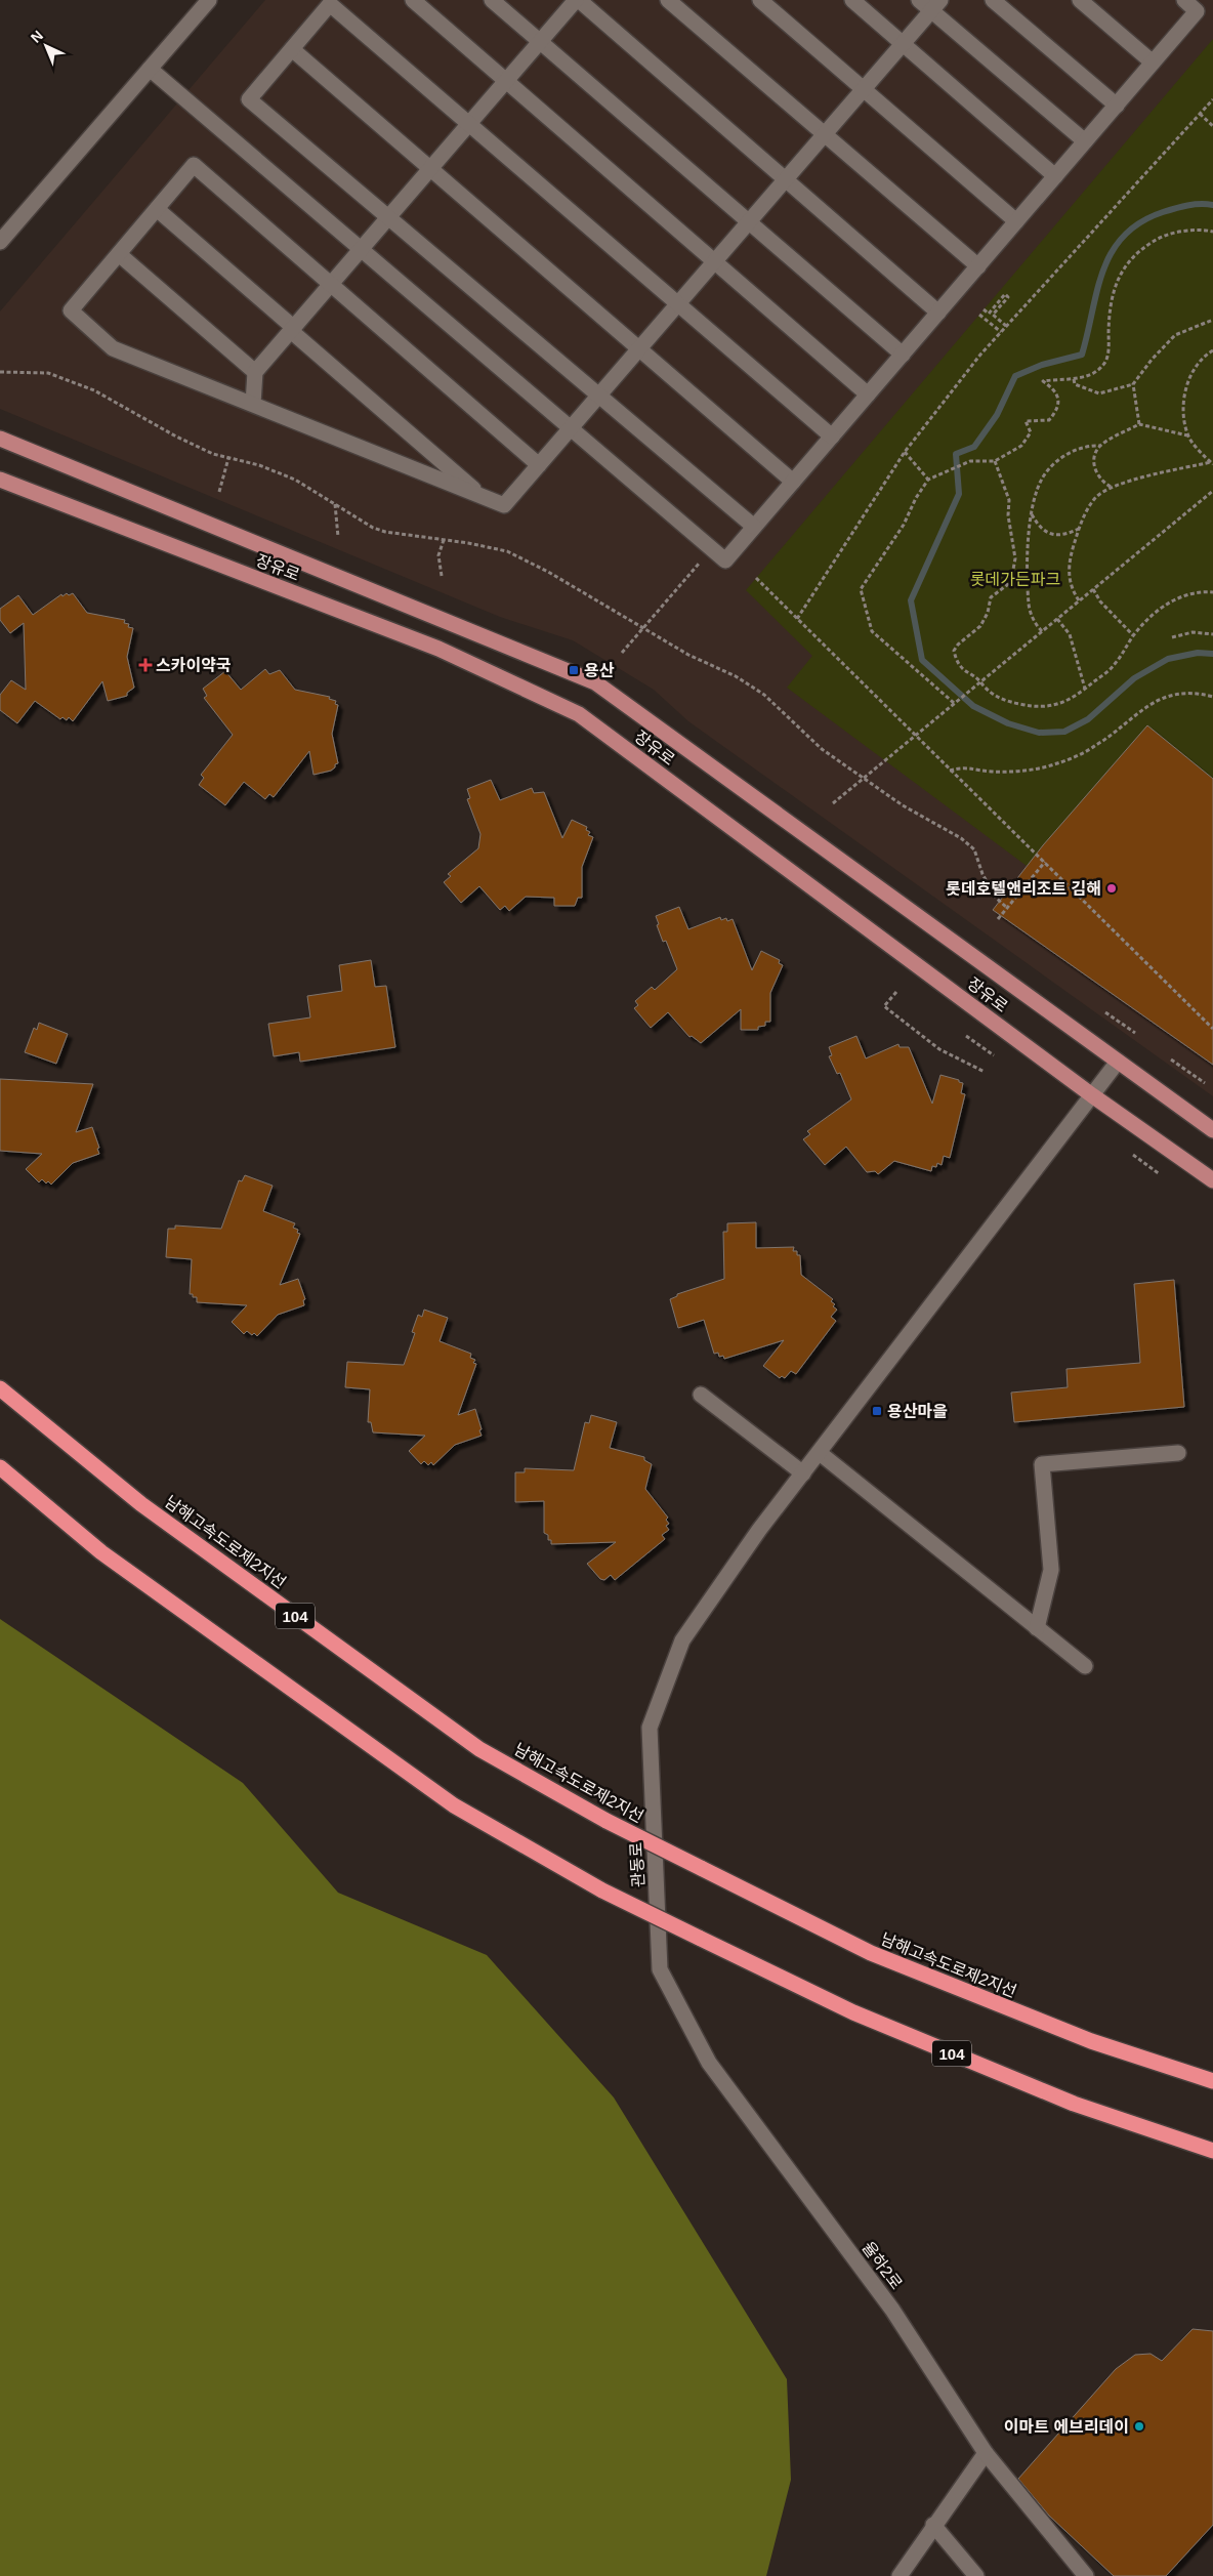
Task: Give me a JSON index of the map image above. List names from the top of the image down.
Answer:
{
  "streets": {
    "highway": ["남해고속도로제2지선", "104"],
    "main road": ["장유로"],
    "street": ["관동로", "율하2로"]
  },
  "crossings": [
    ["관동로", "율하2로"]
  ],
  "parks": ["롯데가든파크"],
  "places": {
    "health": ["스카이약국"],
    "transit": ["용산", "용산마을"],
    "other": ["롯데호텔앤리조트 김해", "이마트 에브리데이"]
  },
  "north": "top left"
}
